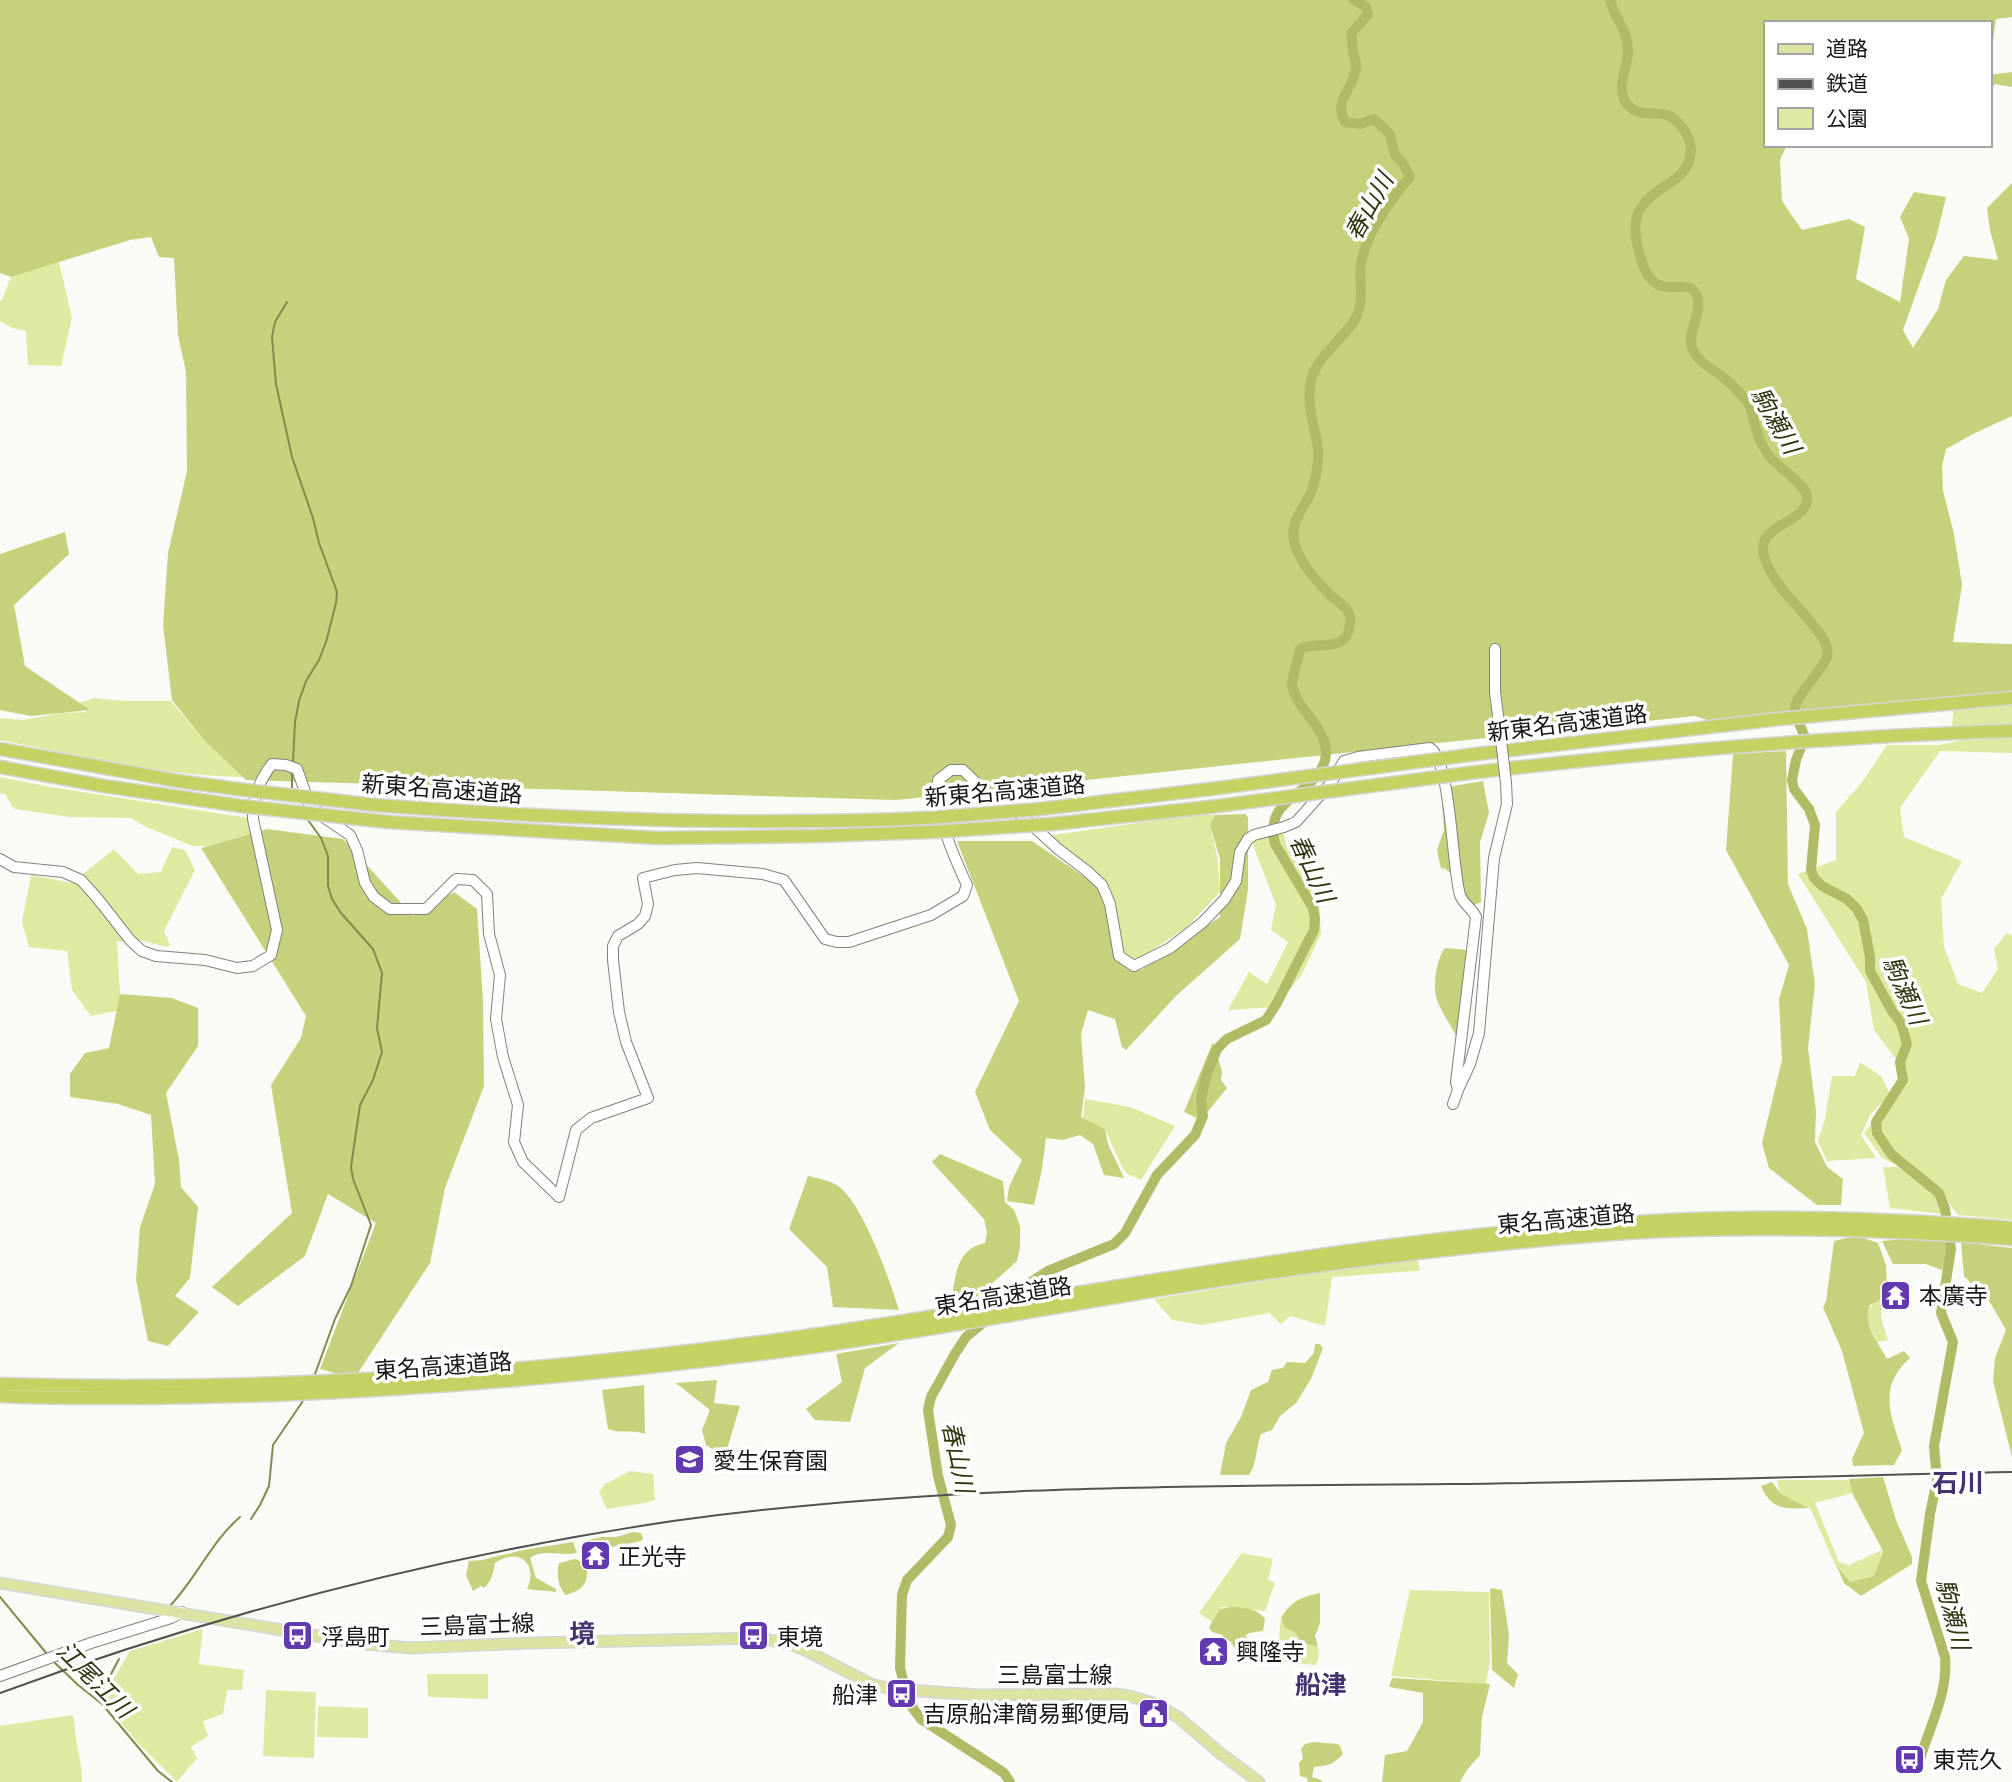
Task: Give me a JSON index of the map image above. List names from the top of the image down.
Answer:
{
  "streets": {
    "highway": ["新東名高速道路", "東名高速道路"],
    "main road": ["三島富士線"]
  },
  "districts": ["石川", "境", "船津"],
  "water": ["春山川", "駒瀬川", "江尾江川"],
  "places": {
    "temple": ["本廣寺", "正光寺", "興隆寺"],
    "school or university": ["愛生保育園"],
    "bus stop": [
      "浮島町",
      "東境",
      "船津",
      "東荒久"
    ],
    "public building": ["吉原船津簡易郵便局"]
  },
  "legend": ["道路", "鉄道", "公園"]
}
